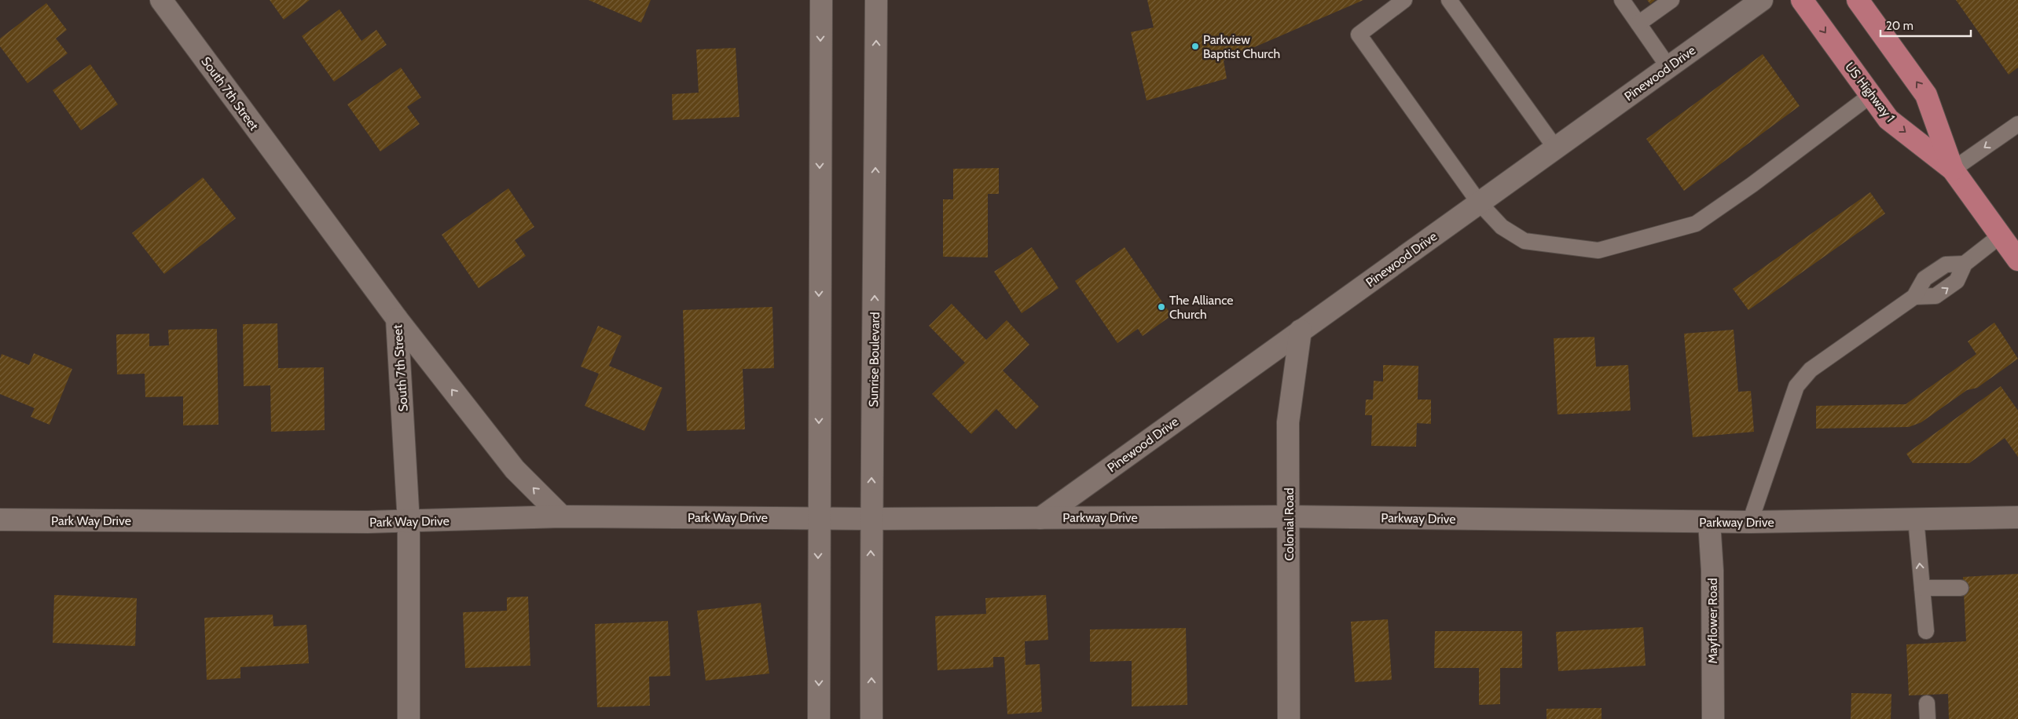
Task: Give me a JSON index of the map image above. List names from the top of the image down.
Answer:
{
  "streets": {
    "main road": ["US Highway 1"],
    "street": [
      "Pinewood Drive",
      "South 7th Street",
      "Sunrise Boulevard",
      "Park Way Drive",
      "Parkway Drive",
      "Colonial Road",
      "Mayflower Road"
    ]
  },
  "crossings": [
    ["Pinewood Drive", "Parkway Drive"],
    ["Pinewood Drive", "Colonial Road"],
    ["South 7th Street", "Park Way Drive"],
    ["Sunrise Boulevard", "Parkway Drive"],
    ["Park Way Drive", "Parkway Drive"],
    ["Parkway Drive", "Colonial Road"],
    ["Parkway Drive", "Mayflower Road"]
  ],
  "places": ["Parkview Baptist Church", "The Alliance Church"],
  "scale_bar": "20 m"
}
